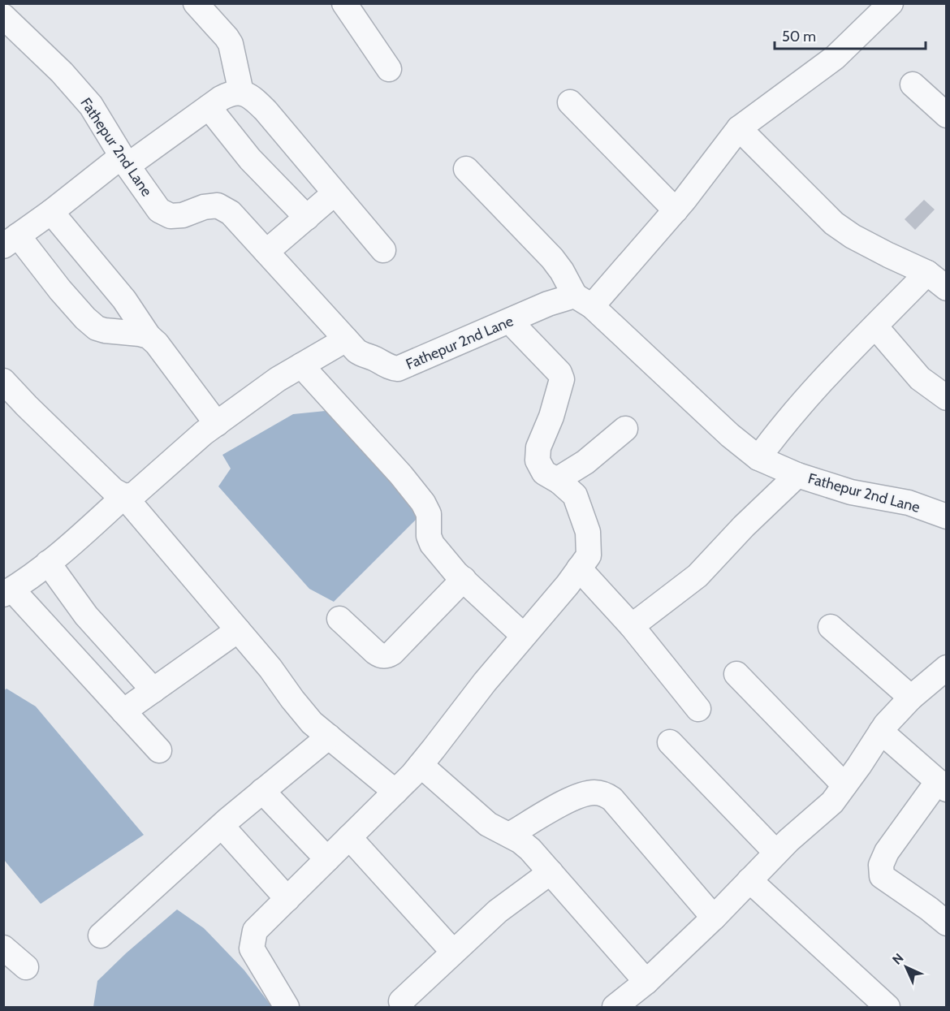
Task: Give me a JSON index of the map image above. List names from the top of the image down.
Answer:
{
  "streets": {
    "street": ["Fathepur 2nd Lane"]
  },
  "scale_bar": "50 m",
  "north": "top left"
}
